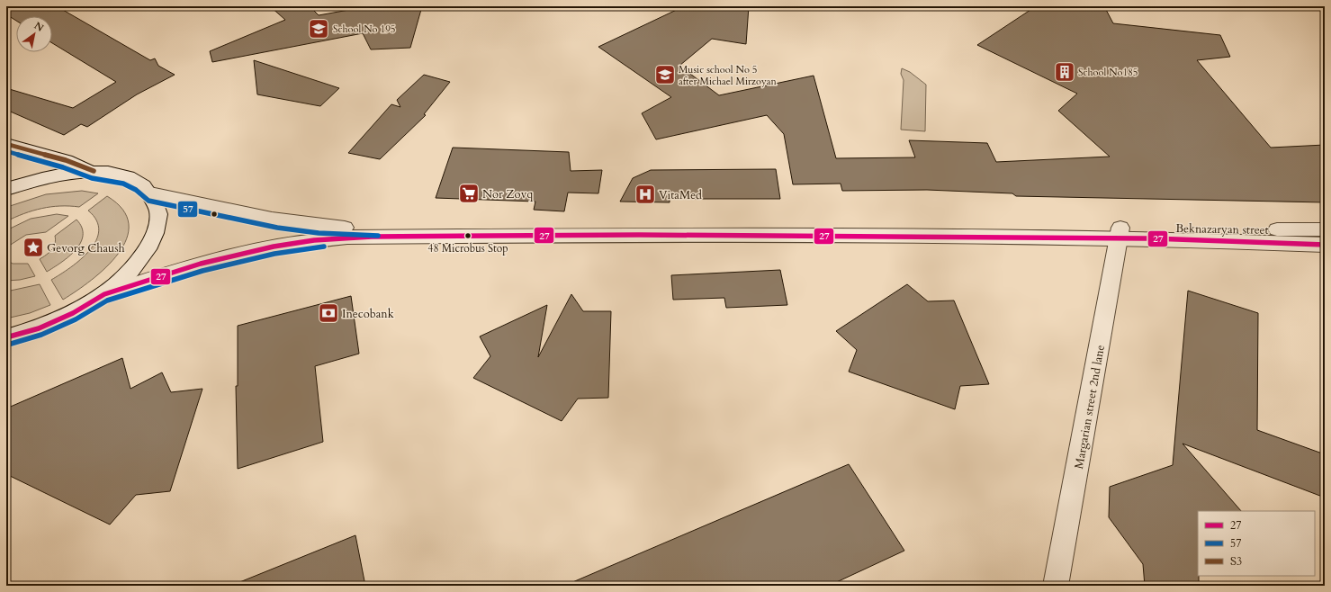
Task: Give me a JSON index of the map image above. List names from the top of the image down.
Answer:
{
  "streets": {
    "street": ["Beknazaryan street", "Margarian street 2nd lane"]
  },
  "crossings": [
    ["Beknazaryan street", "Margarian street 2nd lane"]
  ],
  "places": {
    "school or university": ["School No 195", "Music school No 5 after Michael Mirzoyan"],
    "building": ["School No185"],
    "supermarket": ["Nor Zovq"],
    "hospital": ["VitaMed"],
    "other": ["48 Microbus Stop"],
    "place": ["Gevorg Chaush"],
    "bank": ["Inecobank"]
  },
  "lines": ["transit line Տ3", "transit line 57", "transit line 27"],
  "legend": ["27", "57", "Տ3"],
  "north": "top right"
}
